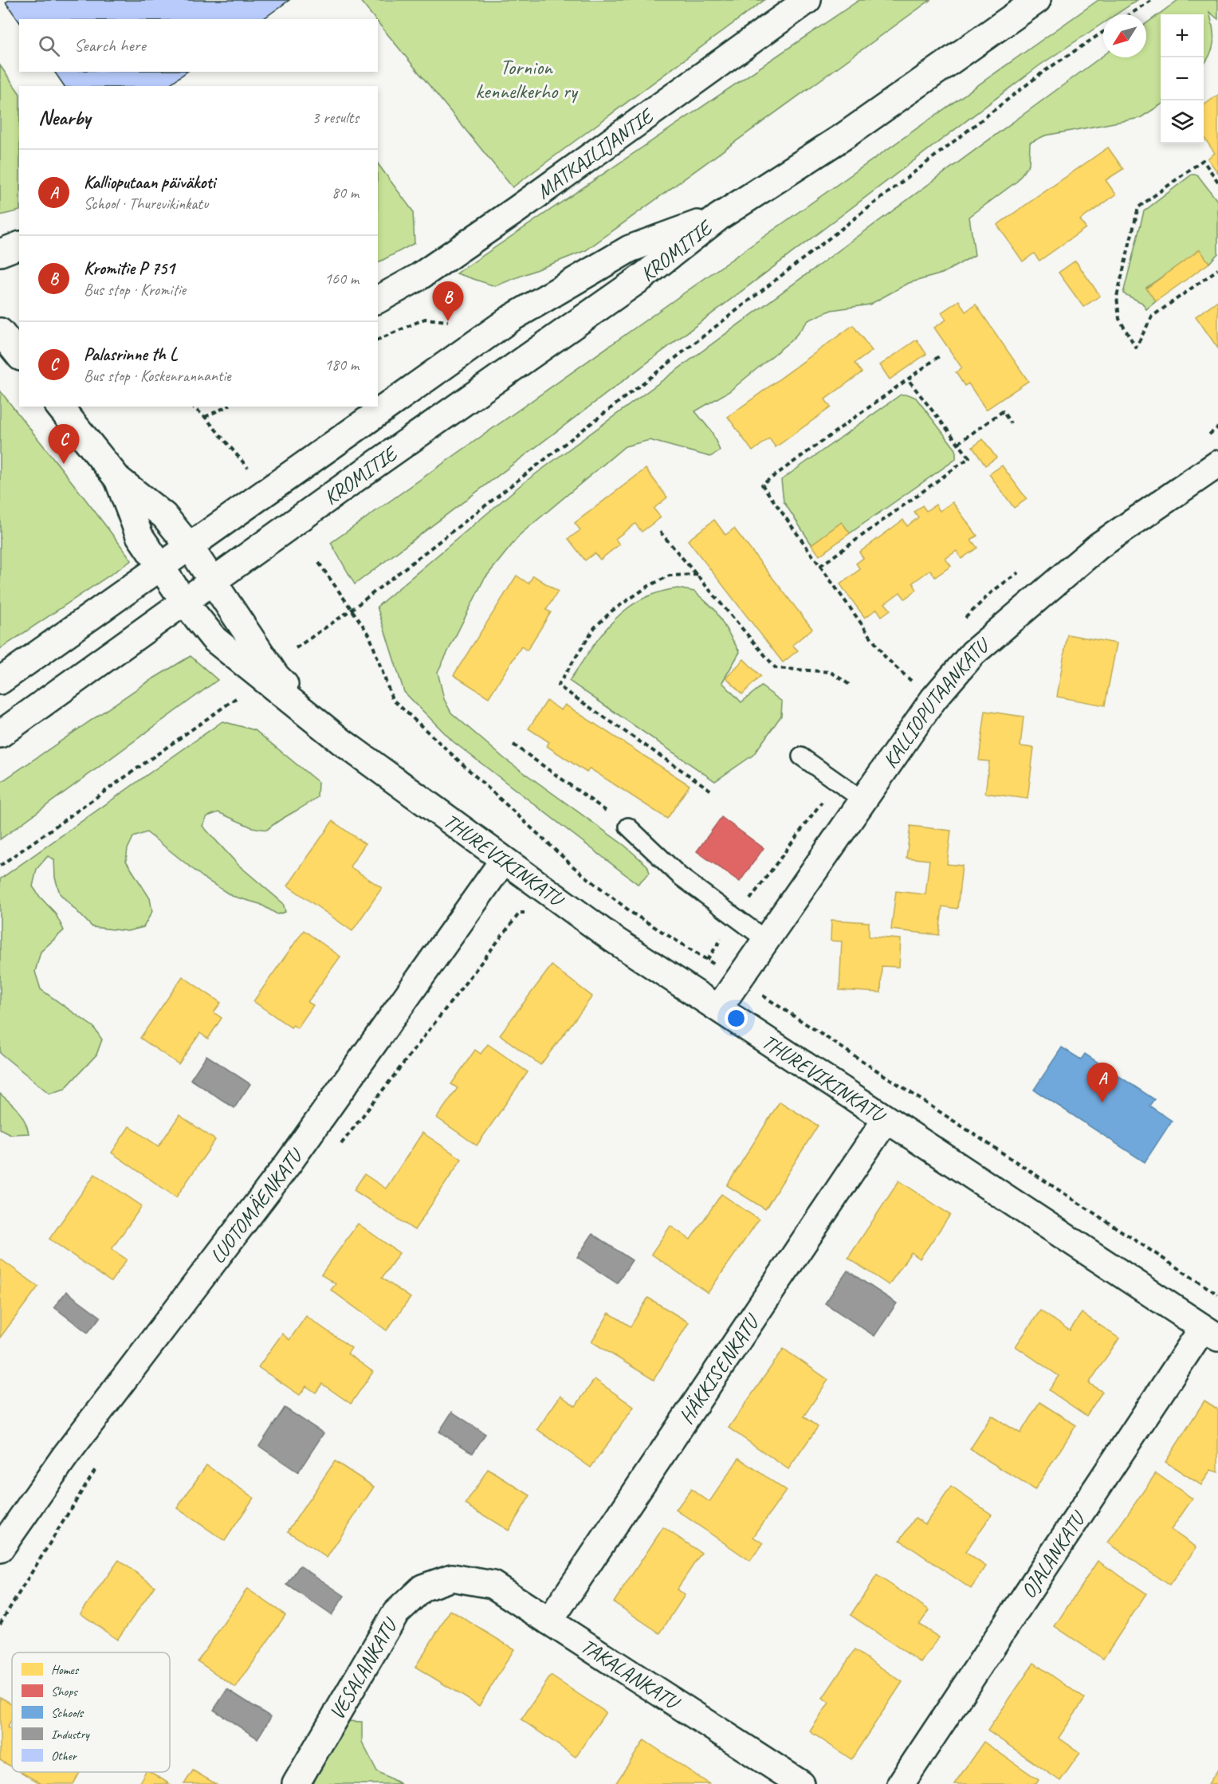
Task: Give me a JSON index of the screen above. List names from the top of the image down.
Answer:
{
  "streets": {
    "street": [
      "MATKAILIJANTIE",
      "KROMITIE",
      "KALLIOPUTAANKATU",
      "THUREVIKINKATU",
      "LUOTOMÄENKATU",
      "HÄKKISENKATU",
      "OJALANKATU",
      "VESALANKATU",
      "TAKALANKATU"
    ]
  },
  "crossings": [
    ["KROMITIE", "THUREVIKINKATU"],
    ["KALLIOPUTAANKATU", "THUREVIKINKATU"],
    ["THUREVIKINKATU", "LUOTOMÄENKATU"],
    ["THUREVIKINKATU", "HÄKKISENKATU"],
    ["THUREVIKINKATU", "OJALANKATU"],
    ["HÄKKISENKATU", "TAKALANKATU"],
    ["VESALANKATU", "TAKALANKATU"]
  ],
  "parks": ["Tornion kennelkerho ry"],
  "legend": [
    "Homes",
    "Shops",
    "Schools",
    "Industry",
    "Other"
  ],
  "north": "bottom left",
  "page": {
    "map_buttons": ["+", "−"],
    "search": "Search here",
    "heading": ["Nearby", "3 results"],
    "list": [
      {
        "mark": "A",
        "name": "Kallioputaan päiväkoti",
        "note": "School · Thurevikinkatu",
        "value": "80 m"
      },
      {
        "mark": "B",
        "name": "Kromitie P 751",
        "note": "Bus stop · Kromitie",
        "value": "160 m"
      },
      {
        "mark": "C",
        "name": "Palasrinne th L",
        "note": "Bus stop · Koskenrannantie",
        "value": "180 m"
      }
    ],
    "pins": ["B", "C", "A"]
  }
}
